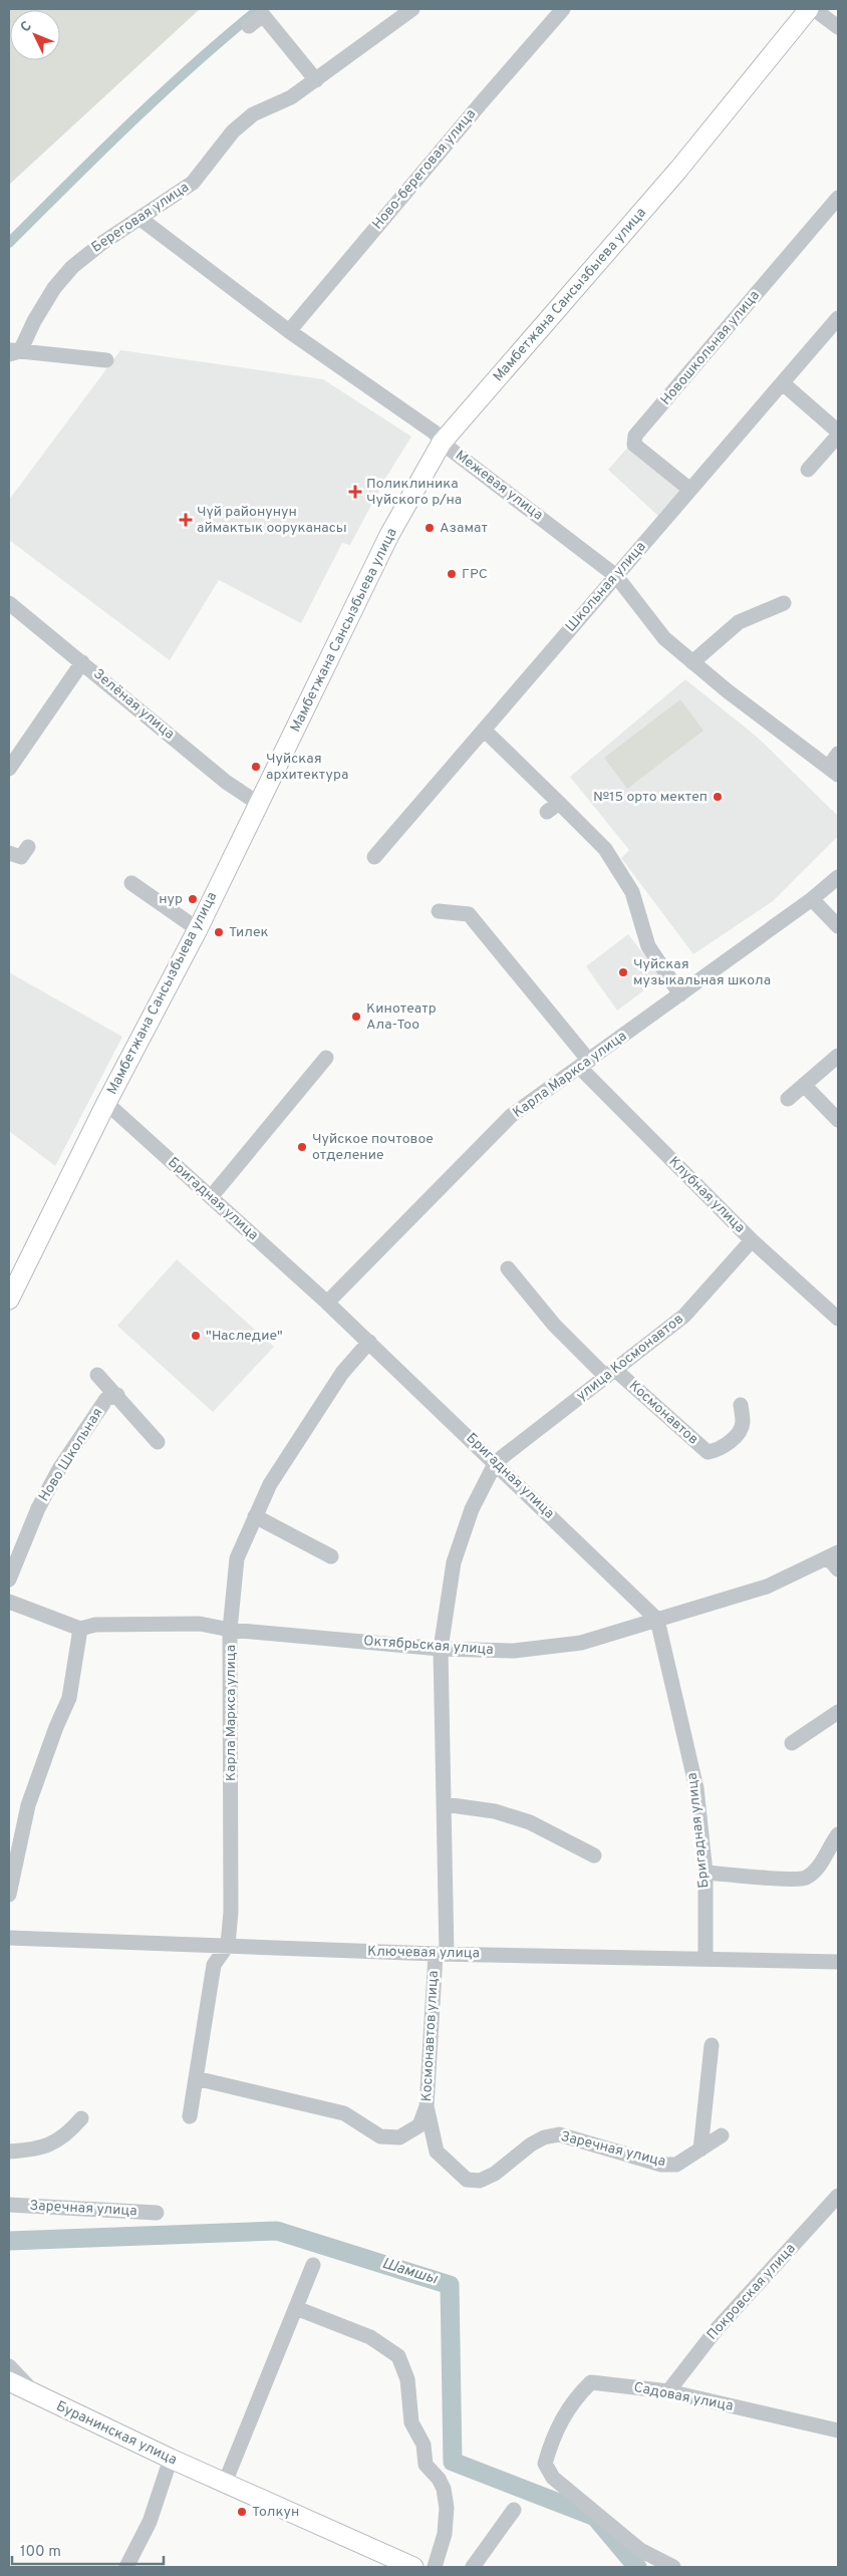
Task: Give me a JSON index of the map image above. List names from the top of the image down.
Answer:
{
  "streets": {
    "main road": ["Мамбетжана Сансызбыева улица", "Буранинская улица"],
    "street": [
      "Ново-береговая улица",
      "Береговая улица",
      "Новошкольная улица",
      "Межевая улица",
      "Школьная улица",
      "Зелёная улица",
      "Карла Маркса улица",
      "Клубная улица",
      "Бригадная улица",
      "улица Космонавтов",
      "Космонавтов",
      "Ново Школьная",
      "Октябрьская улица",
      "Ключевая улица",
      "Космонавтов улица",
      "Заречная улица",
      "Покровская улица",
      "Садовая улица"
    ]
  },
  "crossings": [
    ["Ново-береговая улица", "Межевая улица"],
    ["Береговая улица", "Межевая улица"],
    ["Мамбетжана Сансызбыева улица", "Межевая улица"],
    ["Мамбетжана Сансызбыева улица", "Зелёная улица"],
    ["Мамбетжана Сансызбыева улица", "Бригадная улица"],
    ["Новошкольная улица", "Школьная улица"],
    ["Межевая улица", "Школьная улица"],
    ["Карла Маркса улица", "Клубная улица"],
    ["Карла Маркса улица", "Бригадная улица"],
    ["Карла Маркса улица", "Октябрьская улица"],
    ["Карла Маркса улица", "Ключевая улица"],
    ["Клубная улица", "улица Космонавтов"],
    ["Бригадная улица", "улица Космонавтов"],
    ["Бригадная улица", "Октябрьская улица"],
    ["Бригадная улица", "Ключевая улица"],
    ["Бригадная улица", "Космонавтов улица"],
    ["улица Космонавтов", "Космонавтов"],
    ["улица Космонавтов", "Космонавтов улица"],
    ["Октябрьская улица", "Космонавтов улица"],
    ["Ключевая улица", "Космонавтов улица"],
    ["Космонавтов улица", "Заречная улица"],
    ["Покровская улица", "Садовая улица"]
  ],
  "water": ["Шамшы"],
  "places": {
    "health": ["Поликлиника Чуйского р/на", "Чүй районунун аймактык ооруканасы"],
    "other": [
      "Азамат",
      "ГРС",
      "Чуйская архитектура",
      "№15 орто мектеп",
      "нур",
      "Тилек",
      "Чуйская музыкальная школа",
      "Кинотеатр Ала-Тоо",
      "Чуйское почтовое отделение",
      "\"Наследие\"",
      "Толкун"
    ]
  },
  "scale_bar": "100 m",
  "north": "top left"
}
